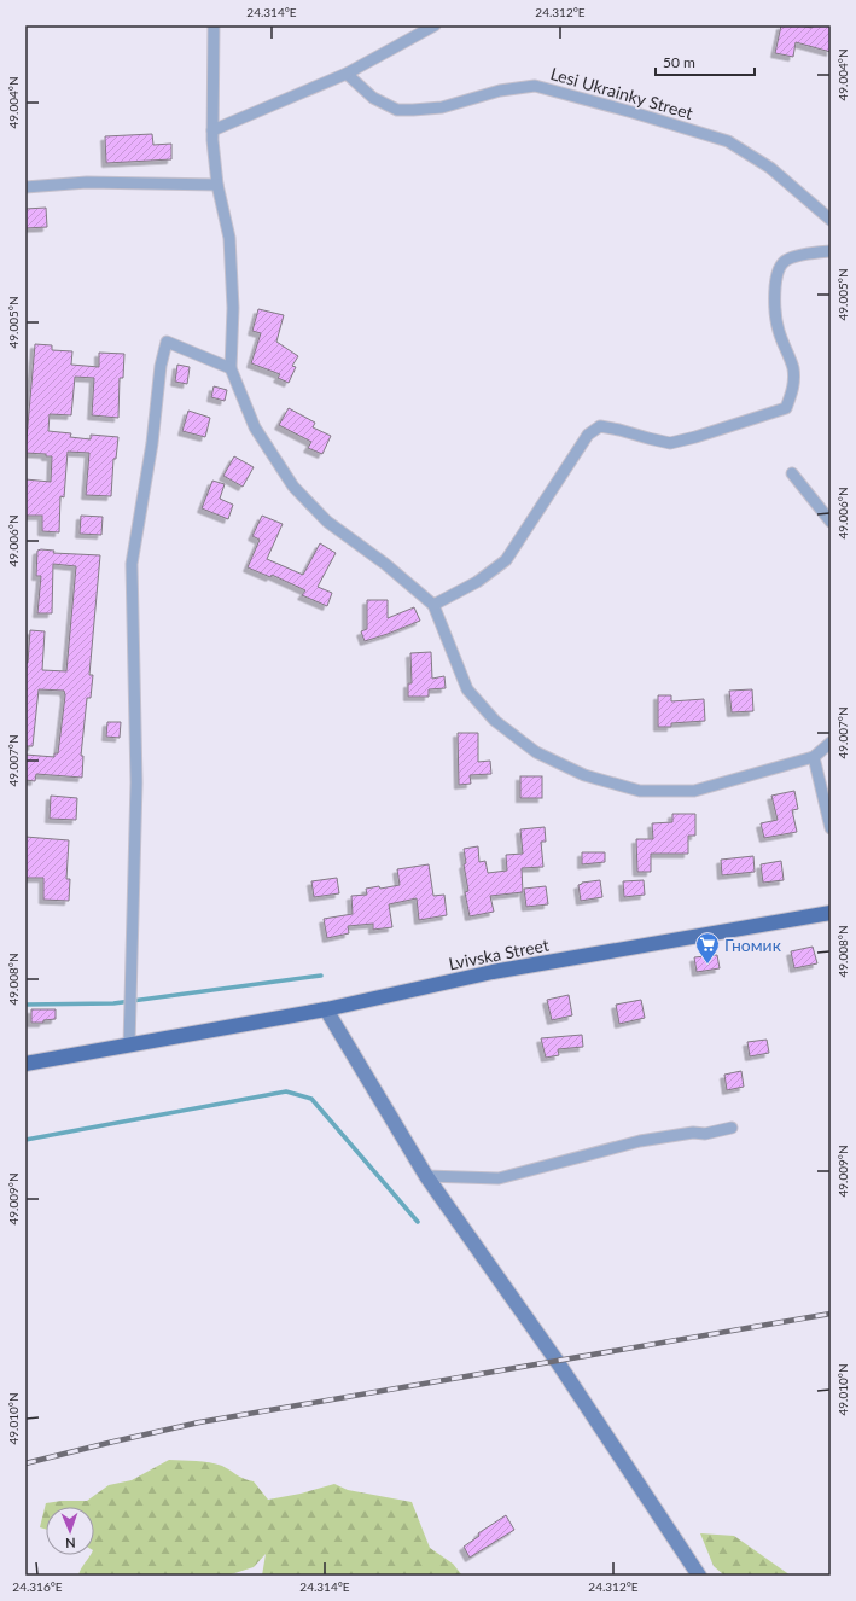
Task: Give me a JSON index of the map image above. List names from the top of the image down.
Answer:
{
  "streets": {
    "main road": ["Lvivska Street"],
    "street": ["Lesi Ukrainky Street"]
  },
  "places": {
    "supermarket": ["Гномик"]
  },
  "scale_bar": "50 m",
  "north": "bottom",
  "coordinates": [
    "24.314°E",
    "24.312°E",
    "49.004°N",
    "49.005°N",
    "49.006°N",
    "49.007°N",
    "49.008°N",
    "49.009°N",
    "49.010°N",
    "24.316°E"
  ]
}
